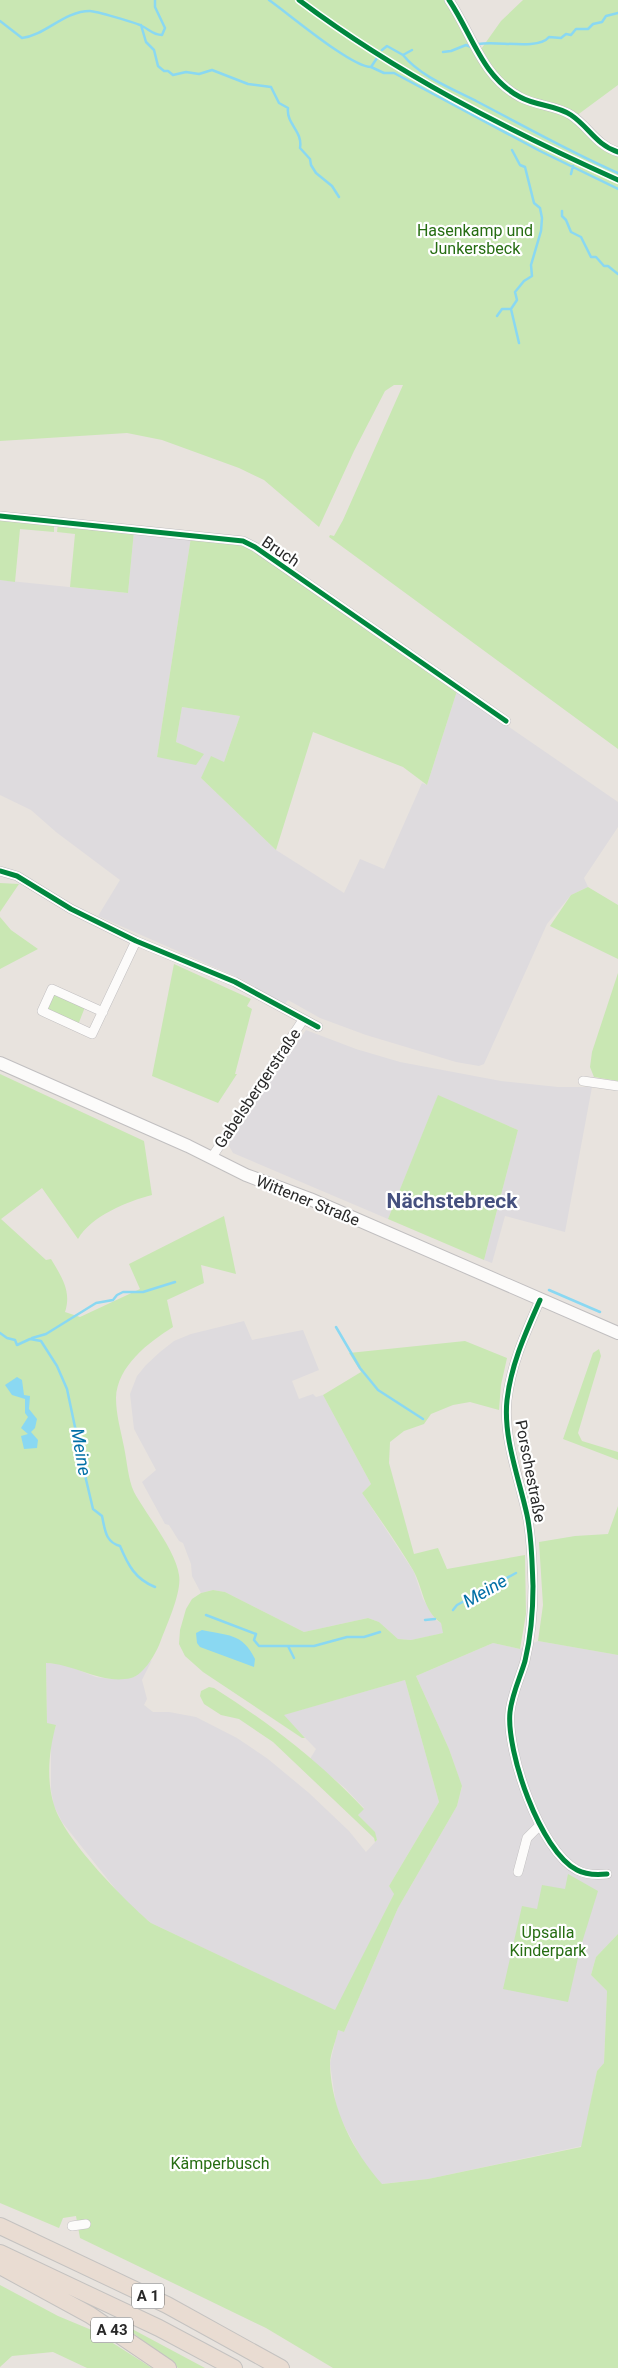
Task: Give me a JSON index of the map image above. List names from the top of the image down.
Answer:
{
  "streets": {
    "highway": ["A 1", "A 43"],
    "main road": ["Wittener Straße"],
    "street": ["Bruch", "Gabelsbergerstraße", "Porschestraße"]
  },
  "crossings": [
    ["Gabelsbergerstraße", "Wittener Straße"],
    ["Wittener Straße", "Porschestraße"],
    ["A 1", "A 43"]
  ],
  "districts": ["Nächstebreck"],
  "water": ["Meine"],
  "parks": ["Hasenkamp und Junkersbeck", "Upsalla Kinderpark", "Kämperbusch"]
}
